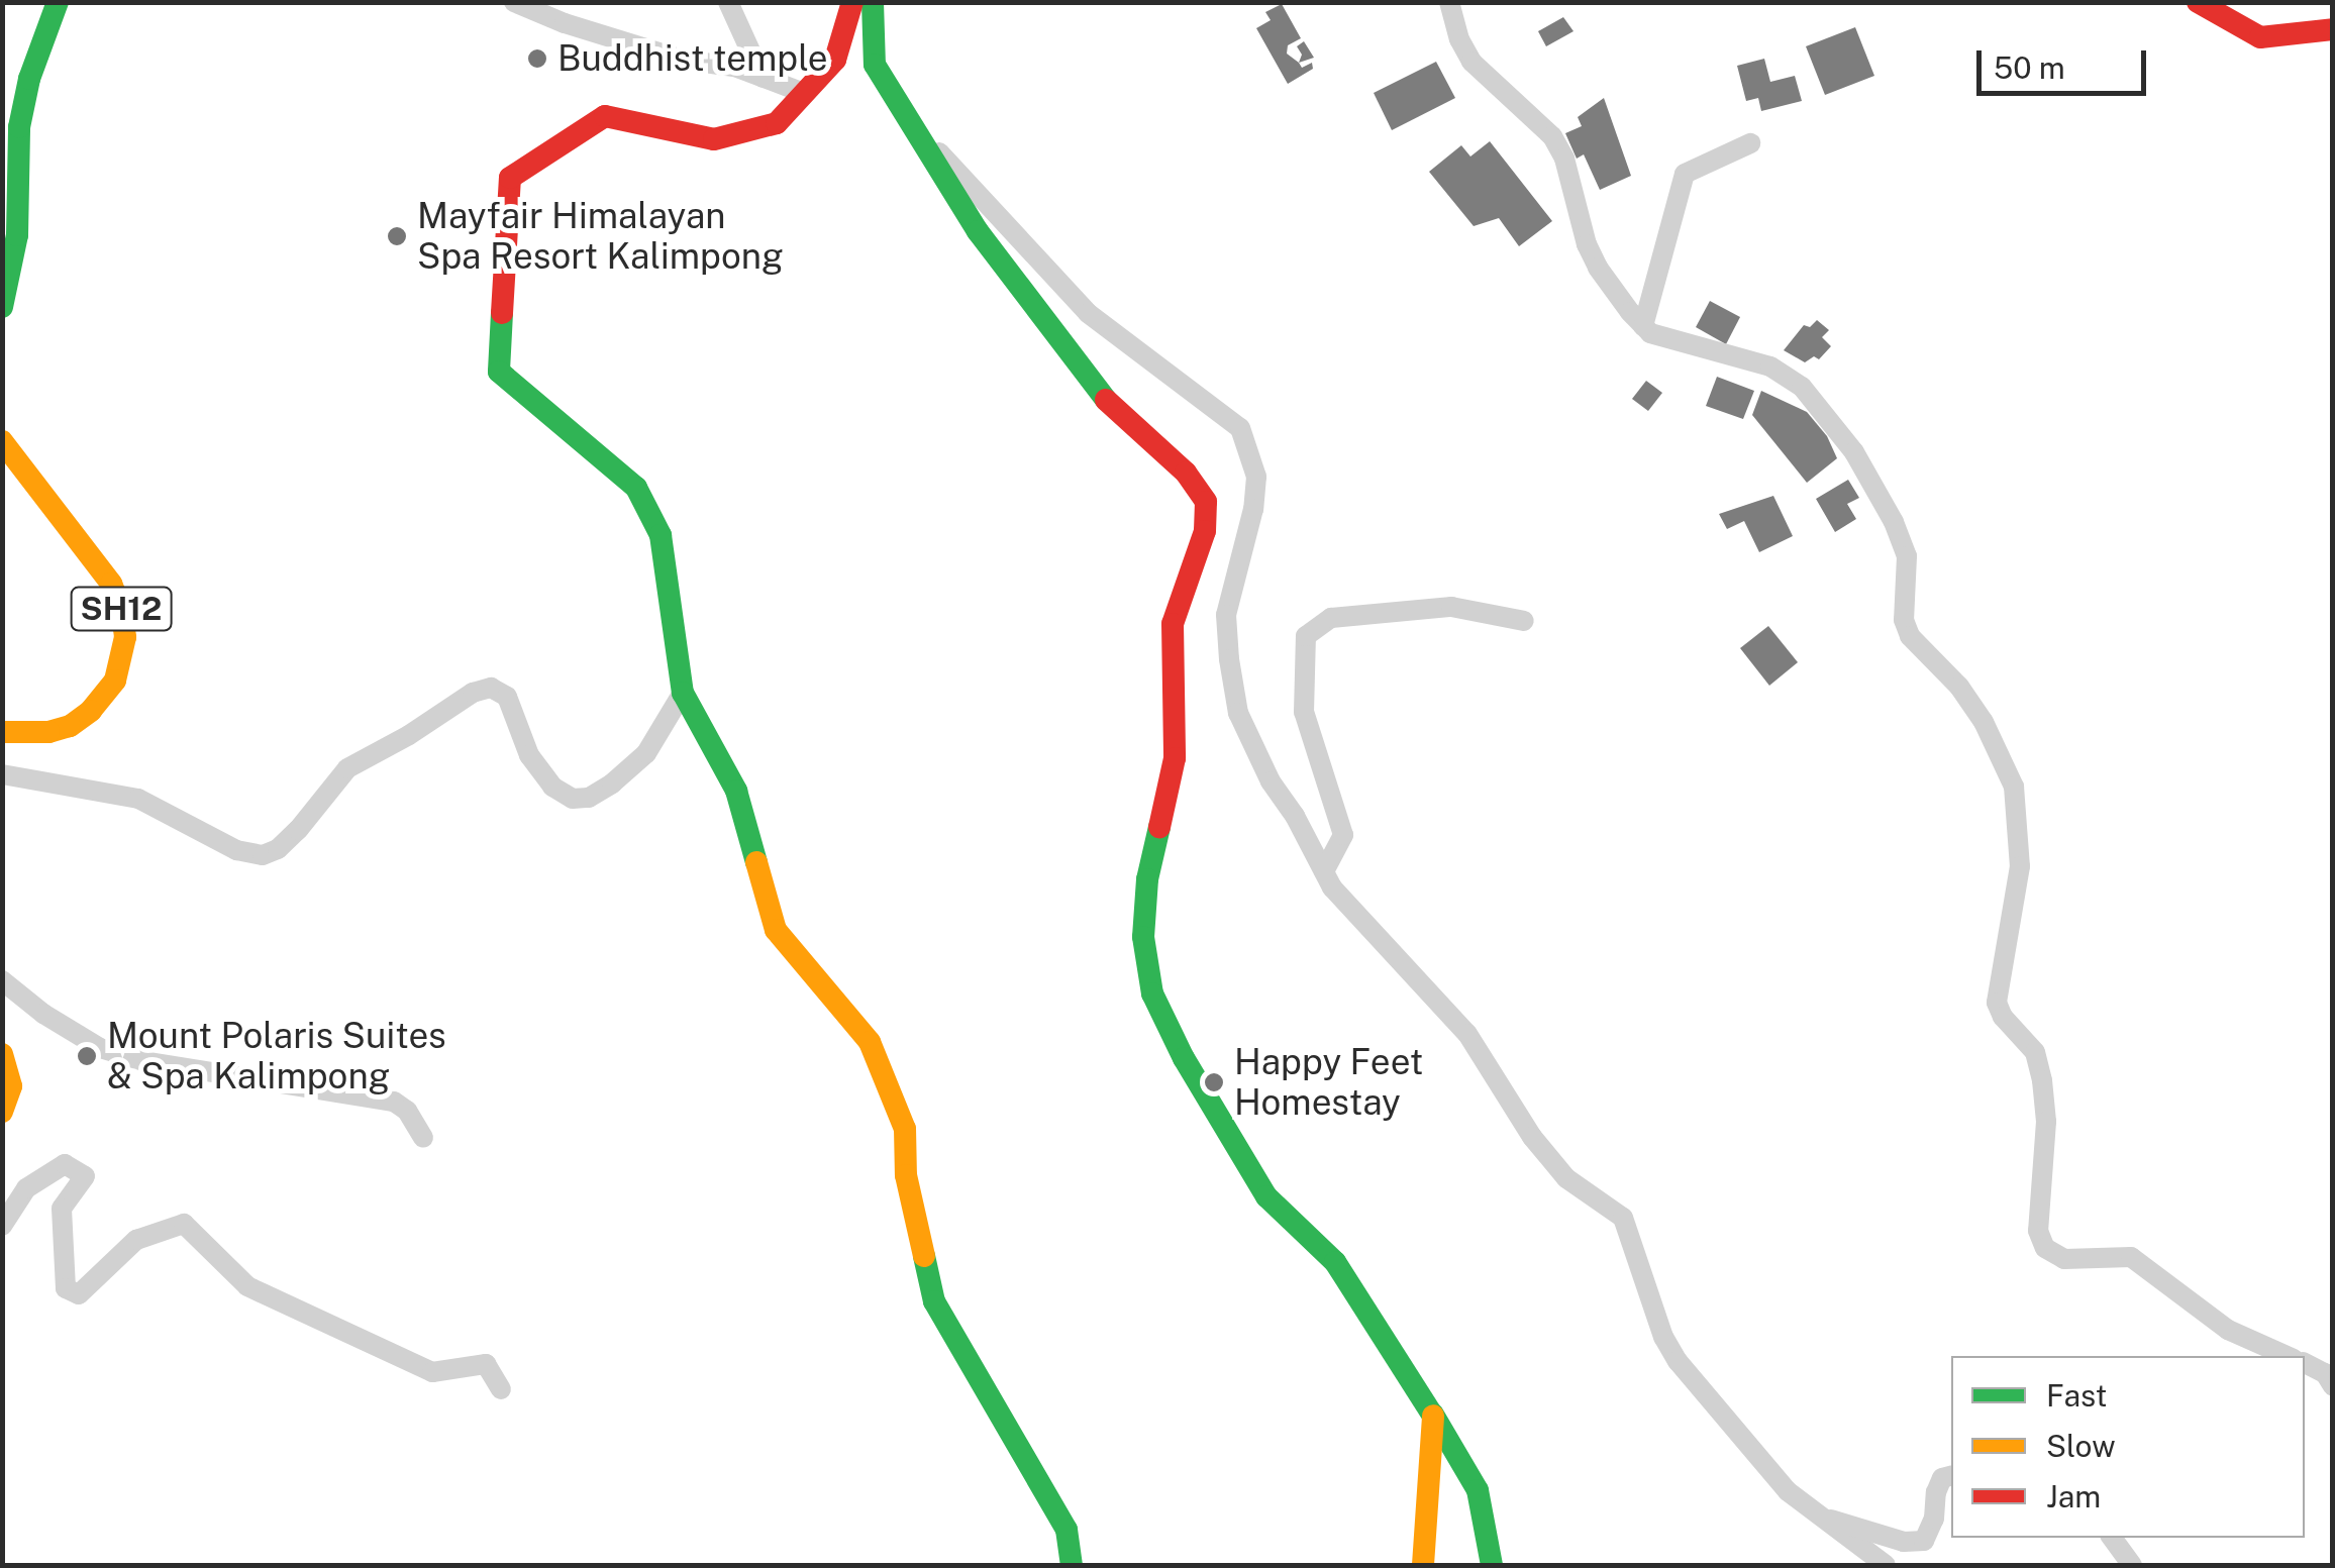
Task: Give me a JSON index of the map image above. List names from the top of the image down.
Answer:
{
  "streets": {
    "street": ["SH12"]
  },
  "places": [
    "Buddhist temple",
    "Mayfair Himalayan Spa Resort Kalimpong",
    "Mount Polaris Suites & Spa Kalimpong",
    "Happy Feet Homestay"
  ],
  "legend": ["Fast", "Slow", "Jam"],
  "scale_bar": "50 m"
}
